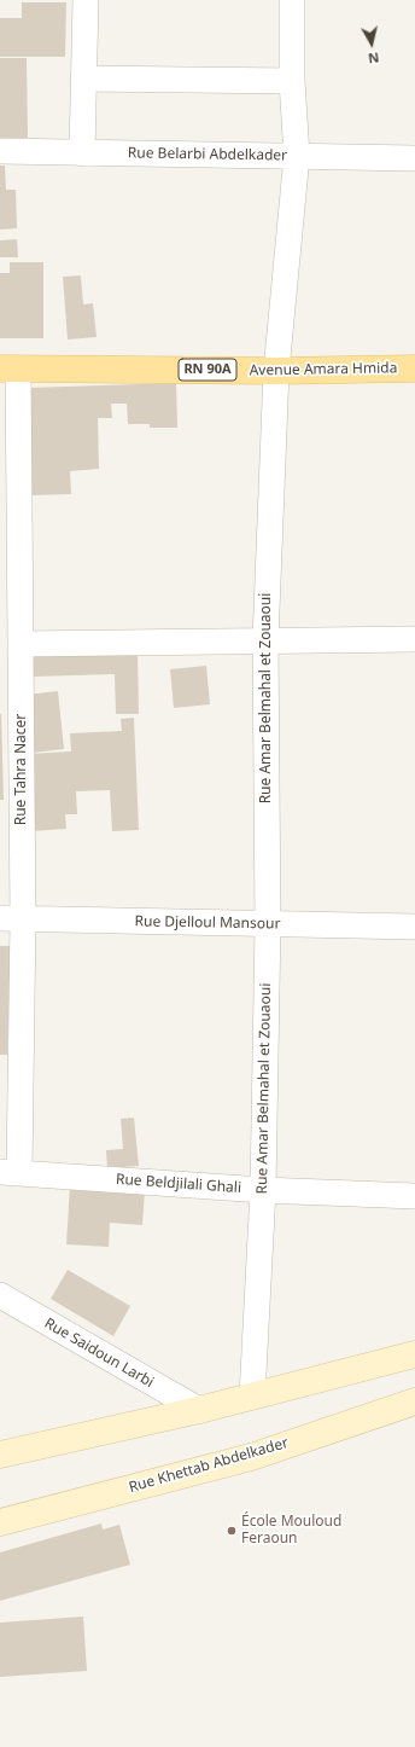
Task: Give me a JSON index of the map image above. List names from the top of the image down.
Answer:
{
  "streets": {
    "main road": ["RN 90A", "Avenue Amara Hmida", "Rue Khettab Abdelkader"],
    "street": [
      "Rue Belarbi Abdelkader",
      "Rue Amar Belmahal et Zouaoui",
      "Rue Tahra Nacer",
      "Rue Djelloul Mansour",
      "Rue Beldjilali Ghali",
      "Rue Saidoun Larbi"
    ]
  },
  "crossings": [
    ["Rue Belarbi Abdelkader", "Rue Amar Belmahal et Zouaoui"],
    ["Avenue Amara Hmida", "Rue Amar Belmahal et Zouaoui"],
    ["Avenue Amara Hmida", "Rue Tahra Nacer"],
    ["Rue Amar Belmahal et Zouaoui", "Rue Djelloul Mansour"],
    ["Rue Amar Belmahal et Zouaoui", "Rue Beldjilali Ghali"],
    ["Rue Tahra Nacer", "Rue Djelloul Mansour"],
    ["Rue Tahra Nacer", "Rue Beldjilali Ghali"]
  ],
  "places": ["École Mouloud Feraoun"],
  "north": "bottom"
}
